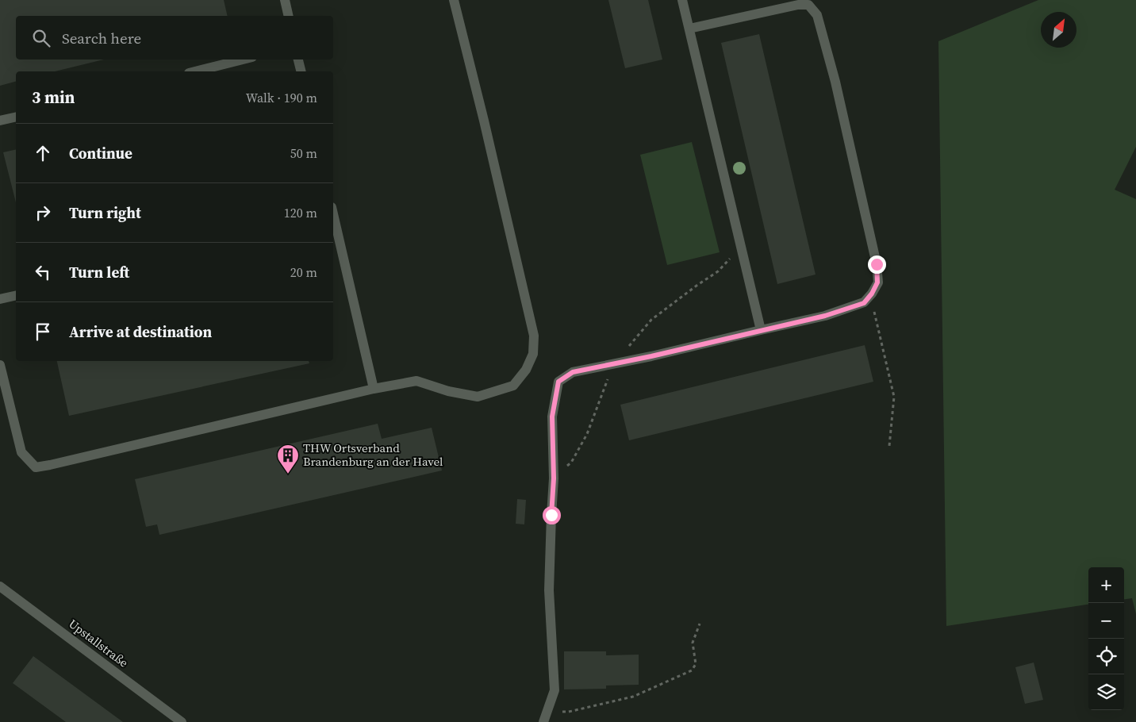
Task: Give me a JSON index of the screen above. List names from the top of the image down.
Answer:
{
  "streets": {
    "street": ["Upstallstraße"]
  },
  "places": {
    "building": ["THW Ortsverband Brandenburg an der Havel"]
  },
  "north": "top right",
  "page": {
    "search": "Search here",
    "heading": ["3 min", "Walk · 190 m"],
    "list": [
      ["Continue", "50 m"],
      ["Turn right", "120 m"],
      ["Turn left", "20 m"],
      "Arrive at destination"
    ],
    "map_buttons": ["+", "−"]
  }
}
